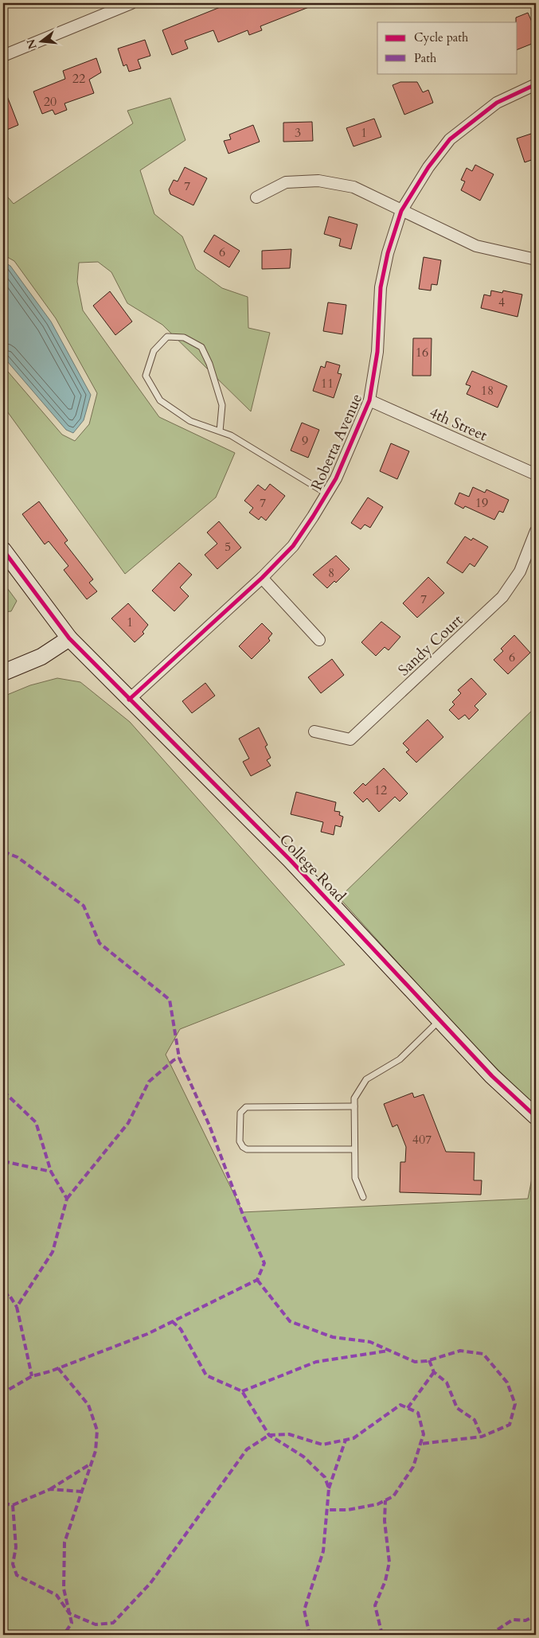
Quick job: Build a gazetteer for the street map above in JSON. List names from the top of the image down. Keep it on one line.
{"streets":{"street":["4th Street","Roberta Avenue","Sandy Court","College Road"]},"crossings":[["4th Street","Roberta Avenue"],["Roberta Avenue","College Road"]],"house_numbers":["22","20","3","1","7","6","4","16","11","18","9","7","19","5","8","7","1","6","12","407"],"legend":["Cycle path","Path"],"north":"left"}
